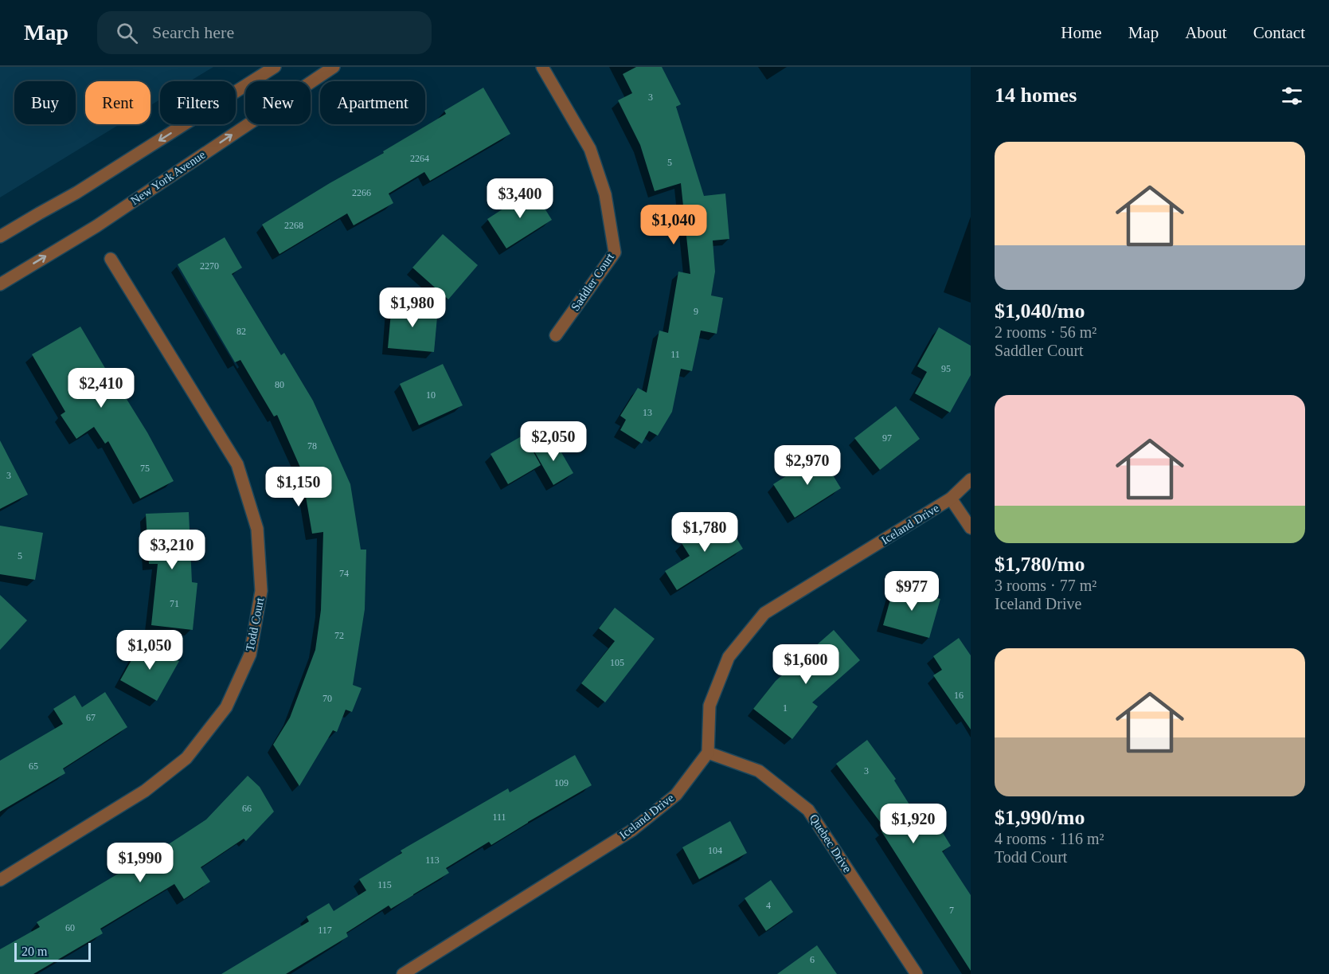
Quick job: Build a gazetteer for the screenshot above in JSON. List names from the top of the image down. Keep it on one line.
{"streets":{"street":["New York Avenue","Saddler Court","Iceland Drive","Todd Court","Quebec Drive"]},"crossings":[["Iceland Drive","Quebec Drive"]],"house_numbers":["3","2264","5","2266","2268","2270","9","82","11","95","80","10","13","97","78","75","3","5","74","71","72","105","16","70","1","67","65","3","109","66","111","104","113","115","4","7","60","117","6"],"scale_bar":"20 m","page":{"header":"Map","search":"Search here","nav":["Home","Map","About","Contact"],"heading":"14 homes","chip":["Buy","Rent","Filters","New","Apartment"],"list":[{"name":"$1,040/mo","note":"2 rooms · 56 m² · Saddler Court"},{"name":"$1,780/mo","note":"3 rooms · 77 m² · Iceland Drive"},{"name":"$1,990/mo","note":"4 rooms · 116 m² · Todd Court"}],"price":["$3,400","$1,040","$1,980","$2,410","$2,050","$2,970","$1,150","$1,780","$3,210","$977","$1,050","$1,600","$1,920","$1,990"],"scale":"20 m"}}
